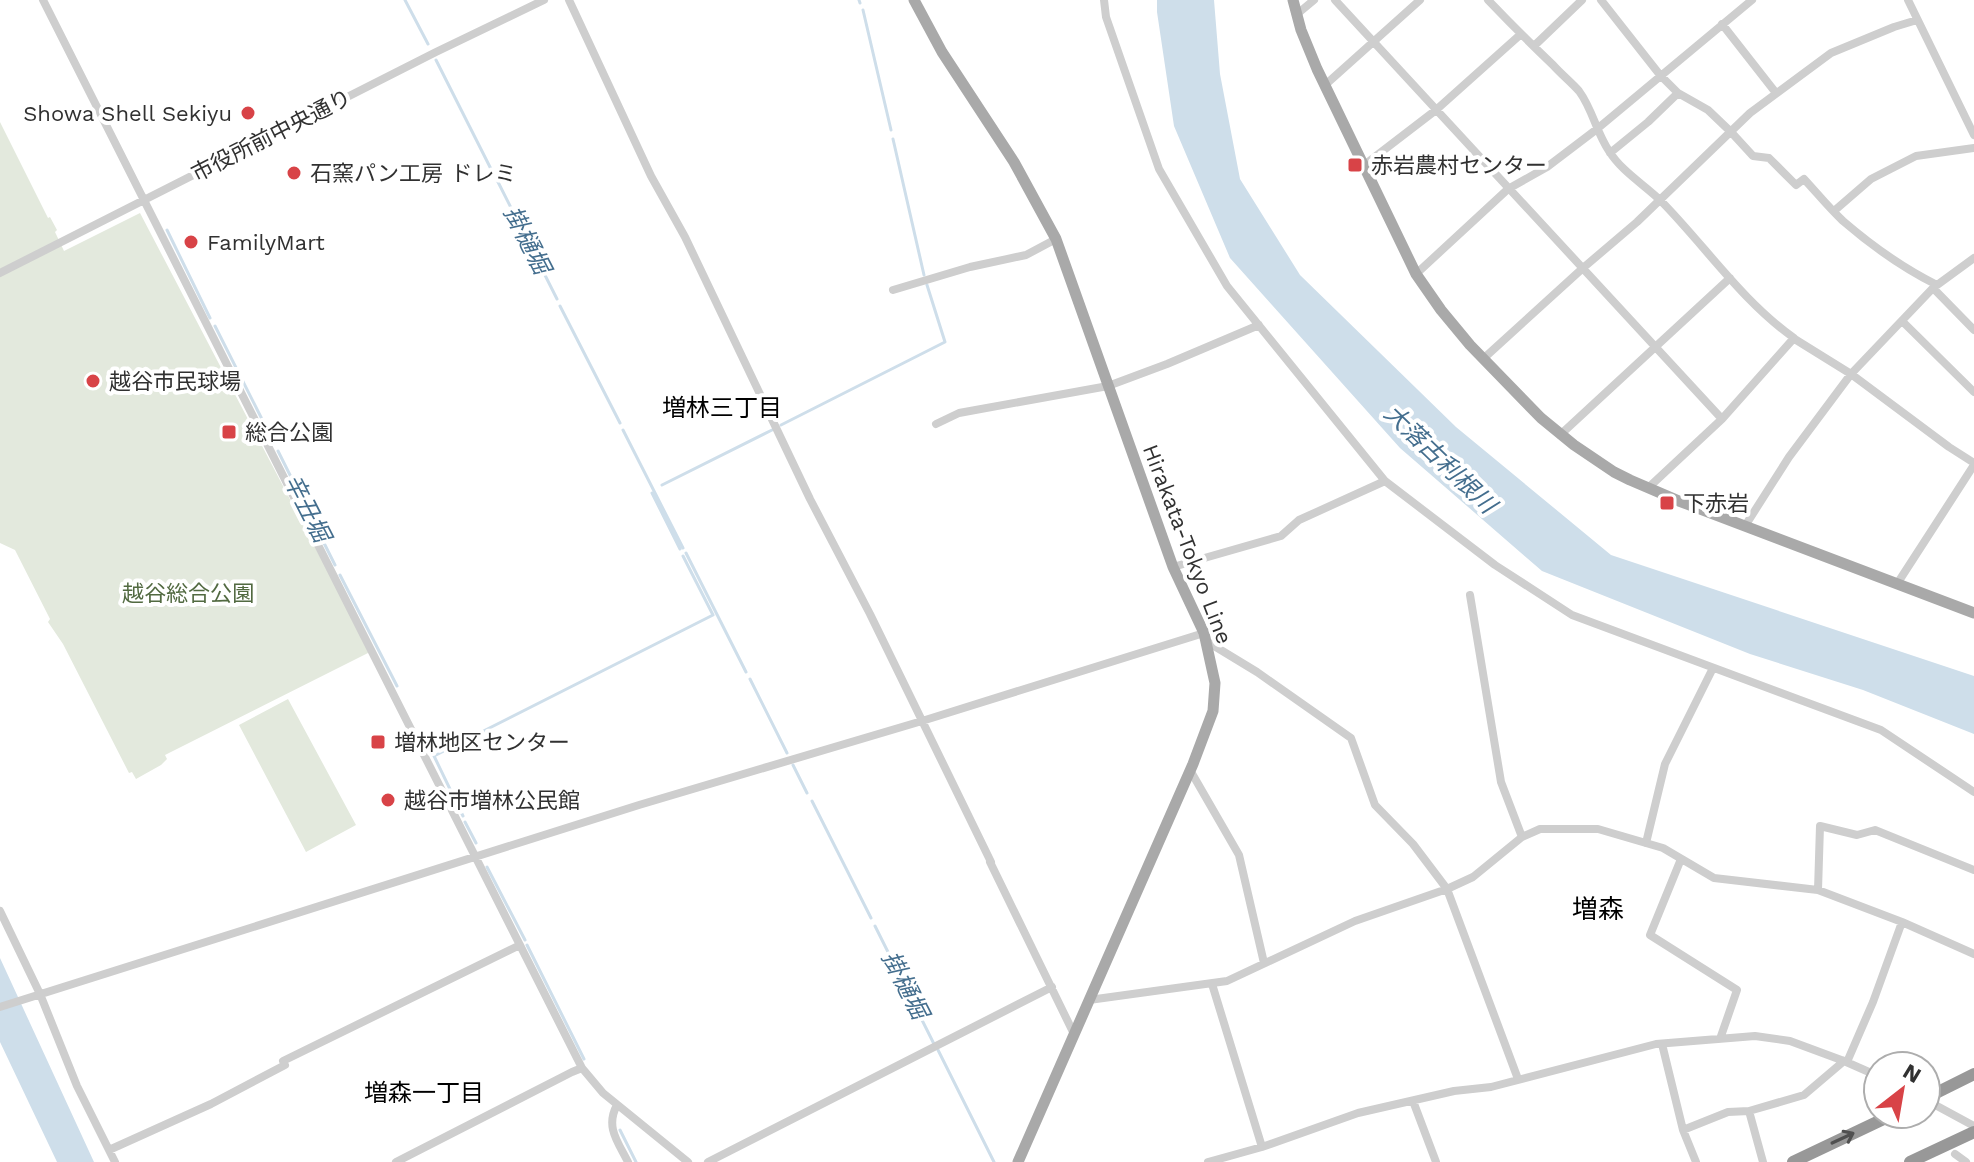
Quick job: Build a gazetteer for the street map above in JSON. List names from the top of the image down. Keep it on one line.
{"streets":{"main road":["Hirakata-Tokyo Line"],"street":["市役所前中央通り"]},"districts":["増林三丁目","増森","増森一丁目"],"water":["掛樋堀","大落古利根川","辛丑堀"],"parks":["越谷総合公園"],"places":{"other":["Showa Shell Sekiyu","石窯パン工房 ドレミ","FamilyMart","越谷市民球場","越谷市増林公民館"],"transit":["赤岩農村センター","総合公園","下赤岩","増林地区センター"]},"north":"top right"}
